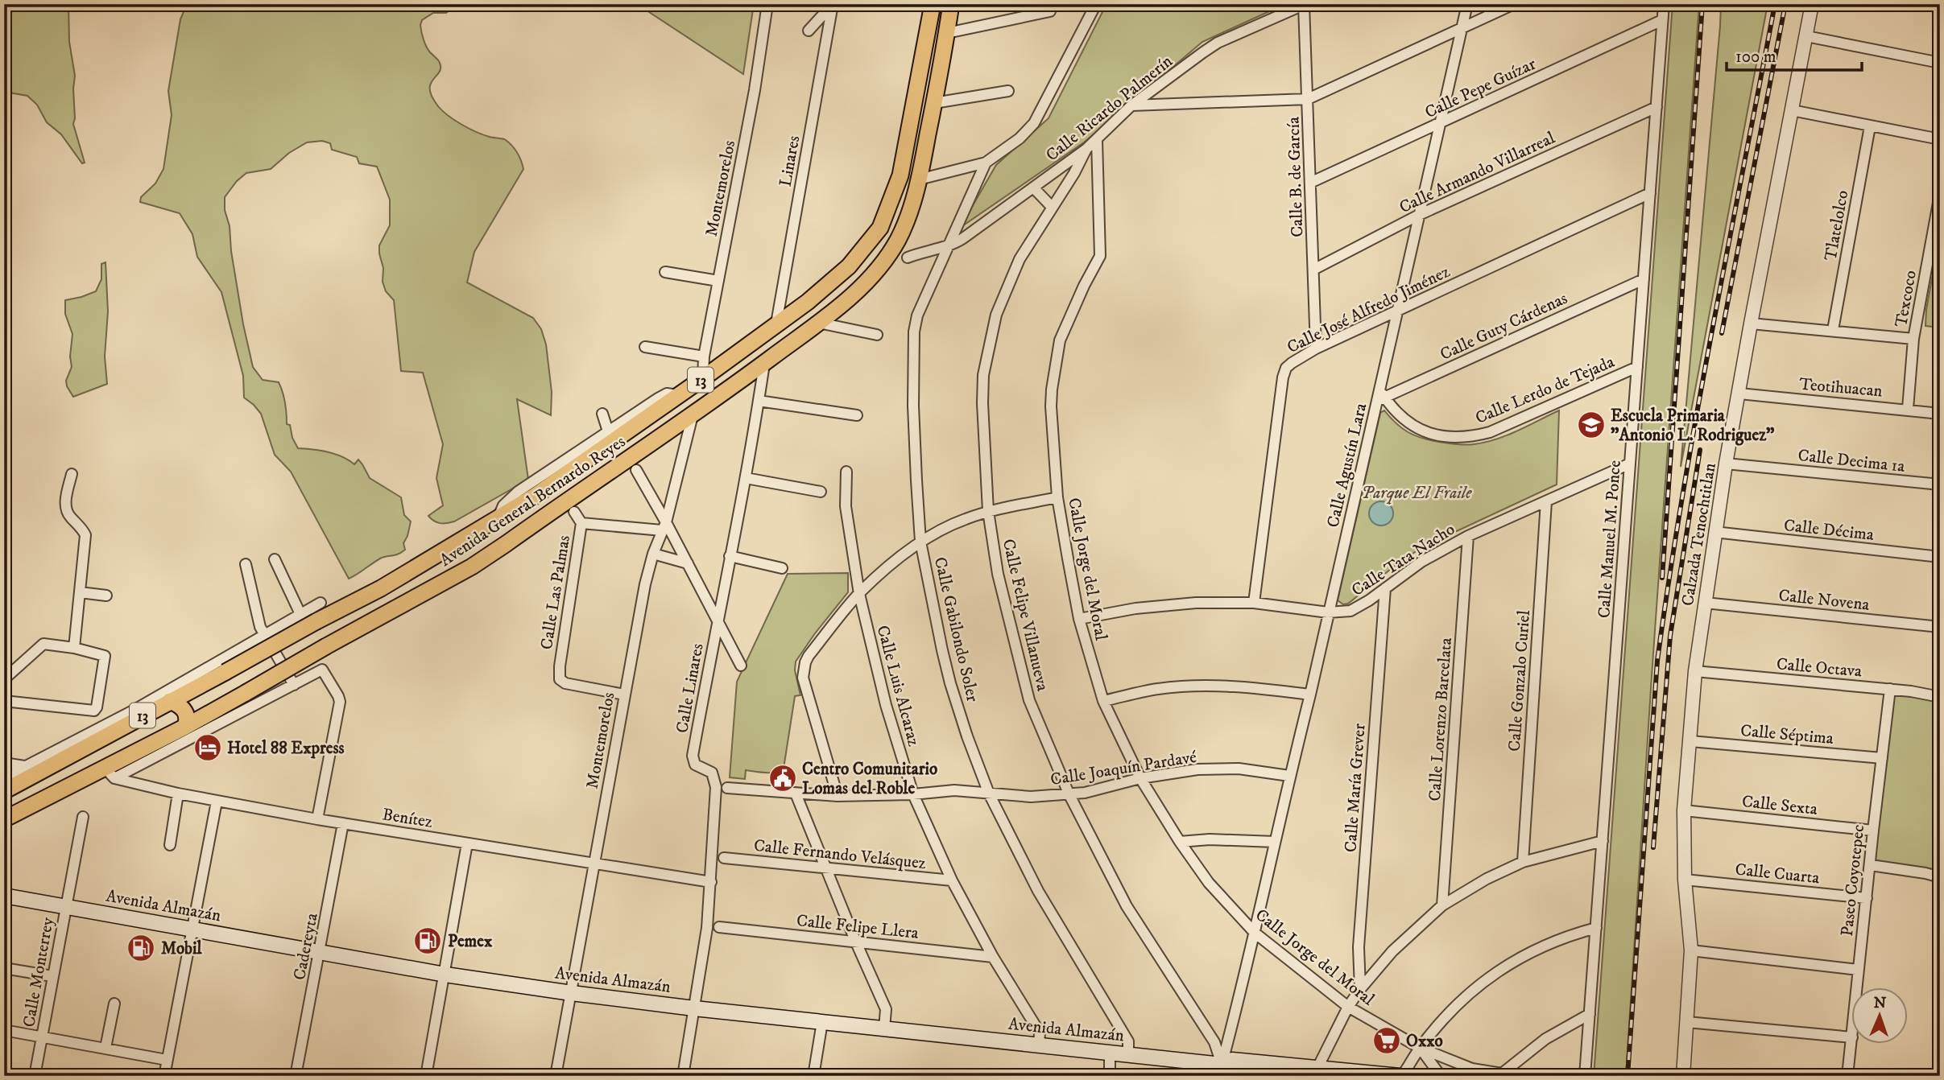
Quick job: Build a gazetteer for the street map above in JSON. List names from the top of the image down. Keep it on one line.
{"streets":{"main road":["13","Avenida General Bernardo Reyes","Avenida Almazán"],"street":["Calle Pepe Guízar","Calle Ricardo Palmerín","Linares","Calle Armando Villarreal","Calle B. de García","Montemorelos","Tlatelolco","Texcoco","Calle José Alfredo Jiménez","Calle Guty Cárdenas","Teotihuacan","Calle Lerdo de Tejada","Calle Decima 1a","Calle Agustín Lara","Calle Décima","Calzada Tenochtitlan","Calle Manuel M. Ponce","Calle Tata Nacho","Calle Jorge del Moral","Calle Las Palmas","Calle Novena","Calle Felipe Villanueva","Calle Gabilondo Soler","Calle Octava","Calle Gonzalo Curiel","Calle Luis Alcaraz","Calle Linares","Calle Lorenzo Barcelata","Calle Séptima","Calle Joaquín Pardavé","Calle María Grever","Calle Sexta","Benítez","Calle Fernando Velásquez","Calle Cuarta","Paseo Coyotepec","Calle Felipe Llera","Cadereyta","Calle Monterrey"]},"crossings":[["Calle Pepe Guízar","Calle B. de García"],["Calle Pepe Guízar","Calle Agustín Lara"],["Calle Pepe Guízar","Calle Manuel M. Ponce"],["Calle Ricardo Palmerín","Calle B. de García"],["Calle Ricardo Palmerín","Calle Jorge del Moral"],["Calle Ricardo Palmerín","Calle Felipe Villanueva"],["Calle Ricardo Palmerín","Calle Gabilondo Soler"],["Linares","Avenida General Bernardo Reyes"],["Calle Armando Villarreal","Calle B. de García"],["Calle Armando Villarreal","Calle Agustín Lara"],["Calle Armando Villarreal","Calle Manuel M. Ponce"],["Calle B. de García","Calle José Alfredo Jiménez"],["Montemorelos","Avenida General Bernardo Reyes"],["Montemorelos","Calle Las Palmas"],["Montemorelos","Benítez"],["Montemorelos","Avenida Almazán"],["Texcoco","Teotihuacan"],["Calle José Alfredo Jiménez","Calle Agustín Lara"],["Calle José Alfredo Jiménez","Calle Manuel M. Ponce"],["Calle José Alfredo Jiménez","Calle Tata Nacho"],["Calle Guty Cárdenas","Calle Lerdo de Tejada"],["Calle Guty Cárdenas","Calle Agustín Lara"],["Calle Guty Cárdenas","Calle Manuel M. Ponce"],["13","Avenida General Bernardo Reyes"],["Teotihuacan","Calzada Tenochtitlan"],["Calle Lerdo de Tejada","Calle Agustín Lara"],["Calle Lerdo de Tejada","Calle Manuel M. Ponce"],["Calle Decima 1a","Calzada Tenochtitlan"],["Calle Agustín Lara","Calle Tata Nacho"],["Calle Agustín Lara","Calle Jorge del Moral"],["Calle Agustín Lara","Calle Felipe Villanueva"],["Calle Agustín Lara","Calle Joaquín Pardavé"],["Calle Agustín Lara","Avenida Almazán"],["Avenida General Bernardo Reyes","Calle Linares"],["Avenida General Bernardo Reyes","Benítez"],["Calle Décima","Calzada Tenochtitlan"],["Calzada Tenochtitlan","Calle Novena"],["Calzada Tenochtitlan","Calle Octava"],["Calzada Tenochtitlan","Calle Séptima"],["Calzada Tenochtitlan","Calle Sexta"],["Calzada Tenochtitlan","Calle Cuarta"],["Calle Manuel M. Ponce","Calle Tata Nacho"],["Calle Manuel M. Ponce","Calle Jorge del Moral"],["Calle Tata Nacho","Calle Jorge del Moral"],["Calle Tata Nacho","Calle Gonzalo Curiel"],["Calle Tata Nacho","Calle Lorenzo Barcelata"],["Calle Tata Nacho","Calle María Grever"],["Calle Jorge del Moral","Calle Joaquín Pardavé"],["Calle Felipe Villanueva","Calle Joaquín Pardavé"],["Calle Felipe Villanueva","Avenida Almazán"],["Calle Gabilondo Soler","Calle Joaquín Pardavé"],["Calle Gabilondo Soler","Avenida Almazán"],["Calle Octava","Paseo Coyotepec"],["Calle Luis Alcaraz","Calle Joaquín Pardavé"],["Calle Luis Alcaraz","Calle Fernando Velásquez"],["Calle Luis Alcaraz","Avenida Almazán"],["Calle Luis Alcaraz","Calle Felipe Llera"],["Calle Linares","Benítez"],["Calle Linares","Avenida Almazán"],["Calle Séptima","Paseo Coyotepec"],["Calle Sexta","Paseo Coyotepec"],["Benítez","Cadereyta"],["Calle Cuarta","Paseo Coyotepec"],["Avenida Almazán","Cadereyta"],["Avenida Almazán","Calle Monterrey"]],"parks":["Parque El Fraile"],"places":{"school or university":["Escuela Primaria \"Antonio L. Rodriguez\""],"hotel":["Hotel 88 Express"],"public building":["Centro Comunitario Lomas del Roble"],"fuel station":["Pemex","Mobil"],"supermarket":["Oxxo"]},"scale_bar":"100 m","north":"top"}
